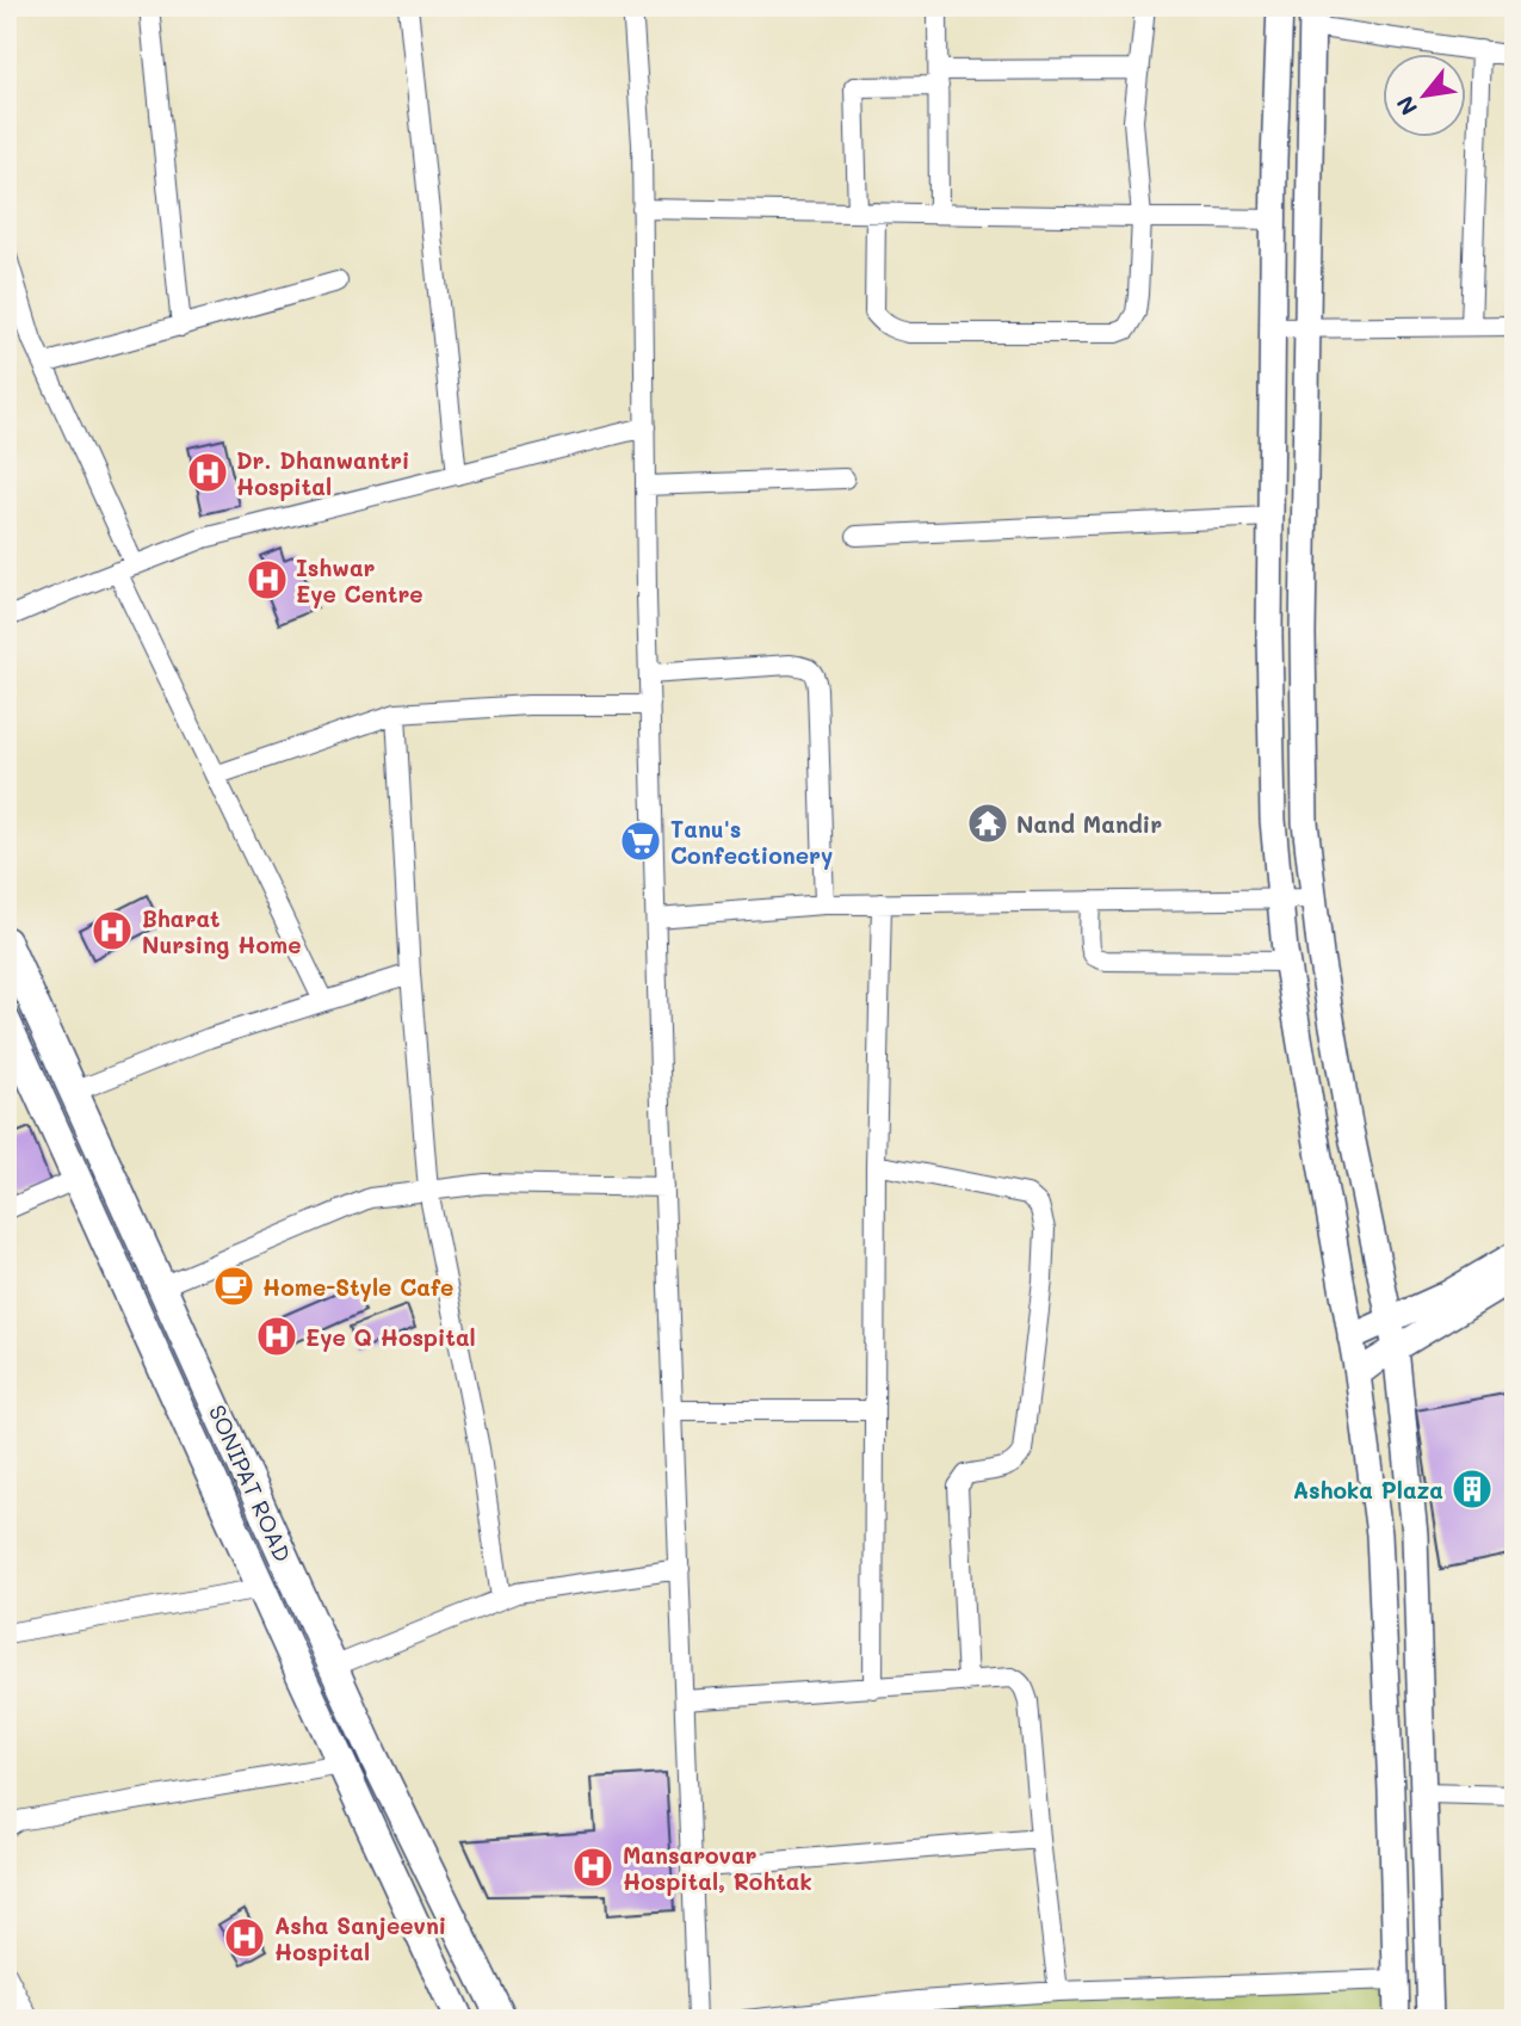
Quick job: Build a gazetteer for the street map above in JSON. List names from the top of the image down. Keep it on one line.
{"streets":{"main road":["SONIPAT ROAD"]},"places":{"hospital":["Dr. Dhanwantri Hospital","Ishwar Eye Centre","Bharat Nursing Home","Eye Q Hospital","Mansarovar Hospital, Rohtak","Asha Sanjeevni Hospital"],"temple":["Nand Mandir"],"supermarket":["Tanu's Confectionery"],"cafe":["Home-Style Cafe"],"building":["Ashoka Plaza"]},"north":"bottom left"}
